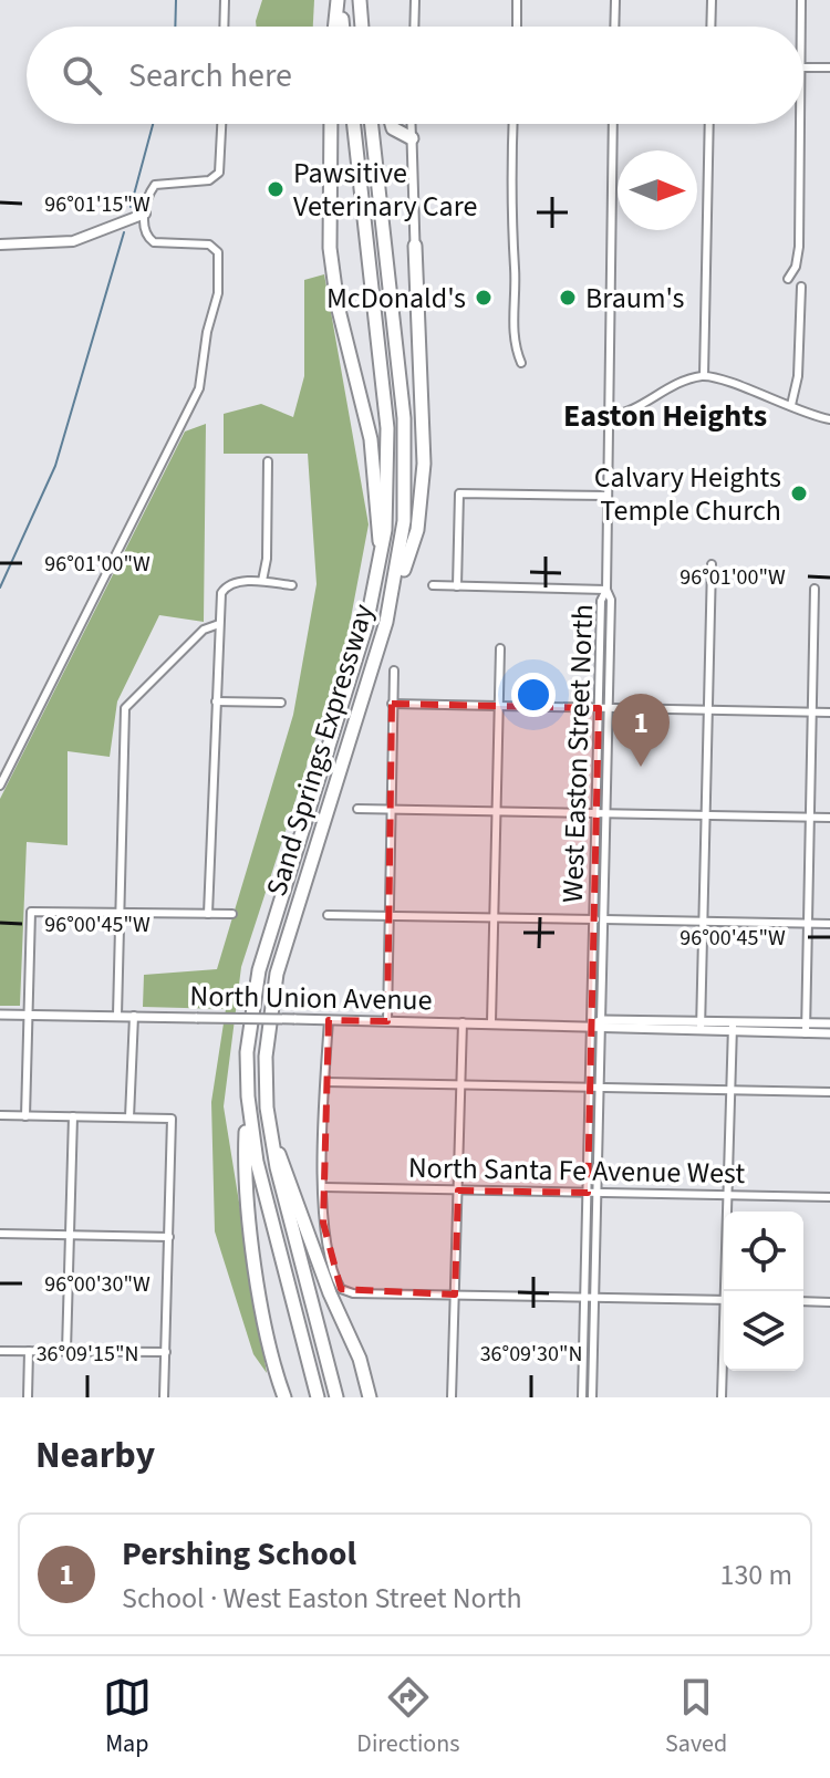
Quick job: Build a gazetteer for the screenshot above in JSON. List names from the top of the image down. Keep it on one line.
{"streets":{"highway":["Sand Springs Expressway"],"street":["West Easton Street North","North Union Avenue","North Santa Fe Avenue West"]},"crossings":[["West Easton Street North","North Union Avenue"],["West Easton Street North","North Santa Fe Avenue West"]],"districts":["Easton Heights"],"places":["Pawsitive Veterinary Care","McDonald's","Braum's","Calvary Heights Temple Church"],"north":"right","page":{"search":"Search here","pins":"1","heading":"Nearby","list":[{"mark":"1","name":"Pershing School","note":"School · West Easton Street North","value":"130 m"}],"nav":["Map","Directions","Saved"]},"coordinates":["96°01'15\"W","96°01'00\"W","96°00'45\"W","96°00'30\"W","36°09'15\"N","36°09'30\"N"]}
